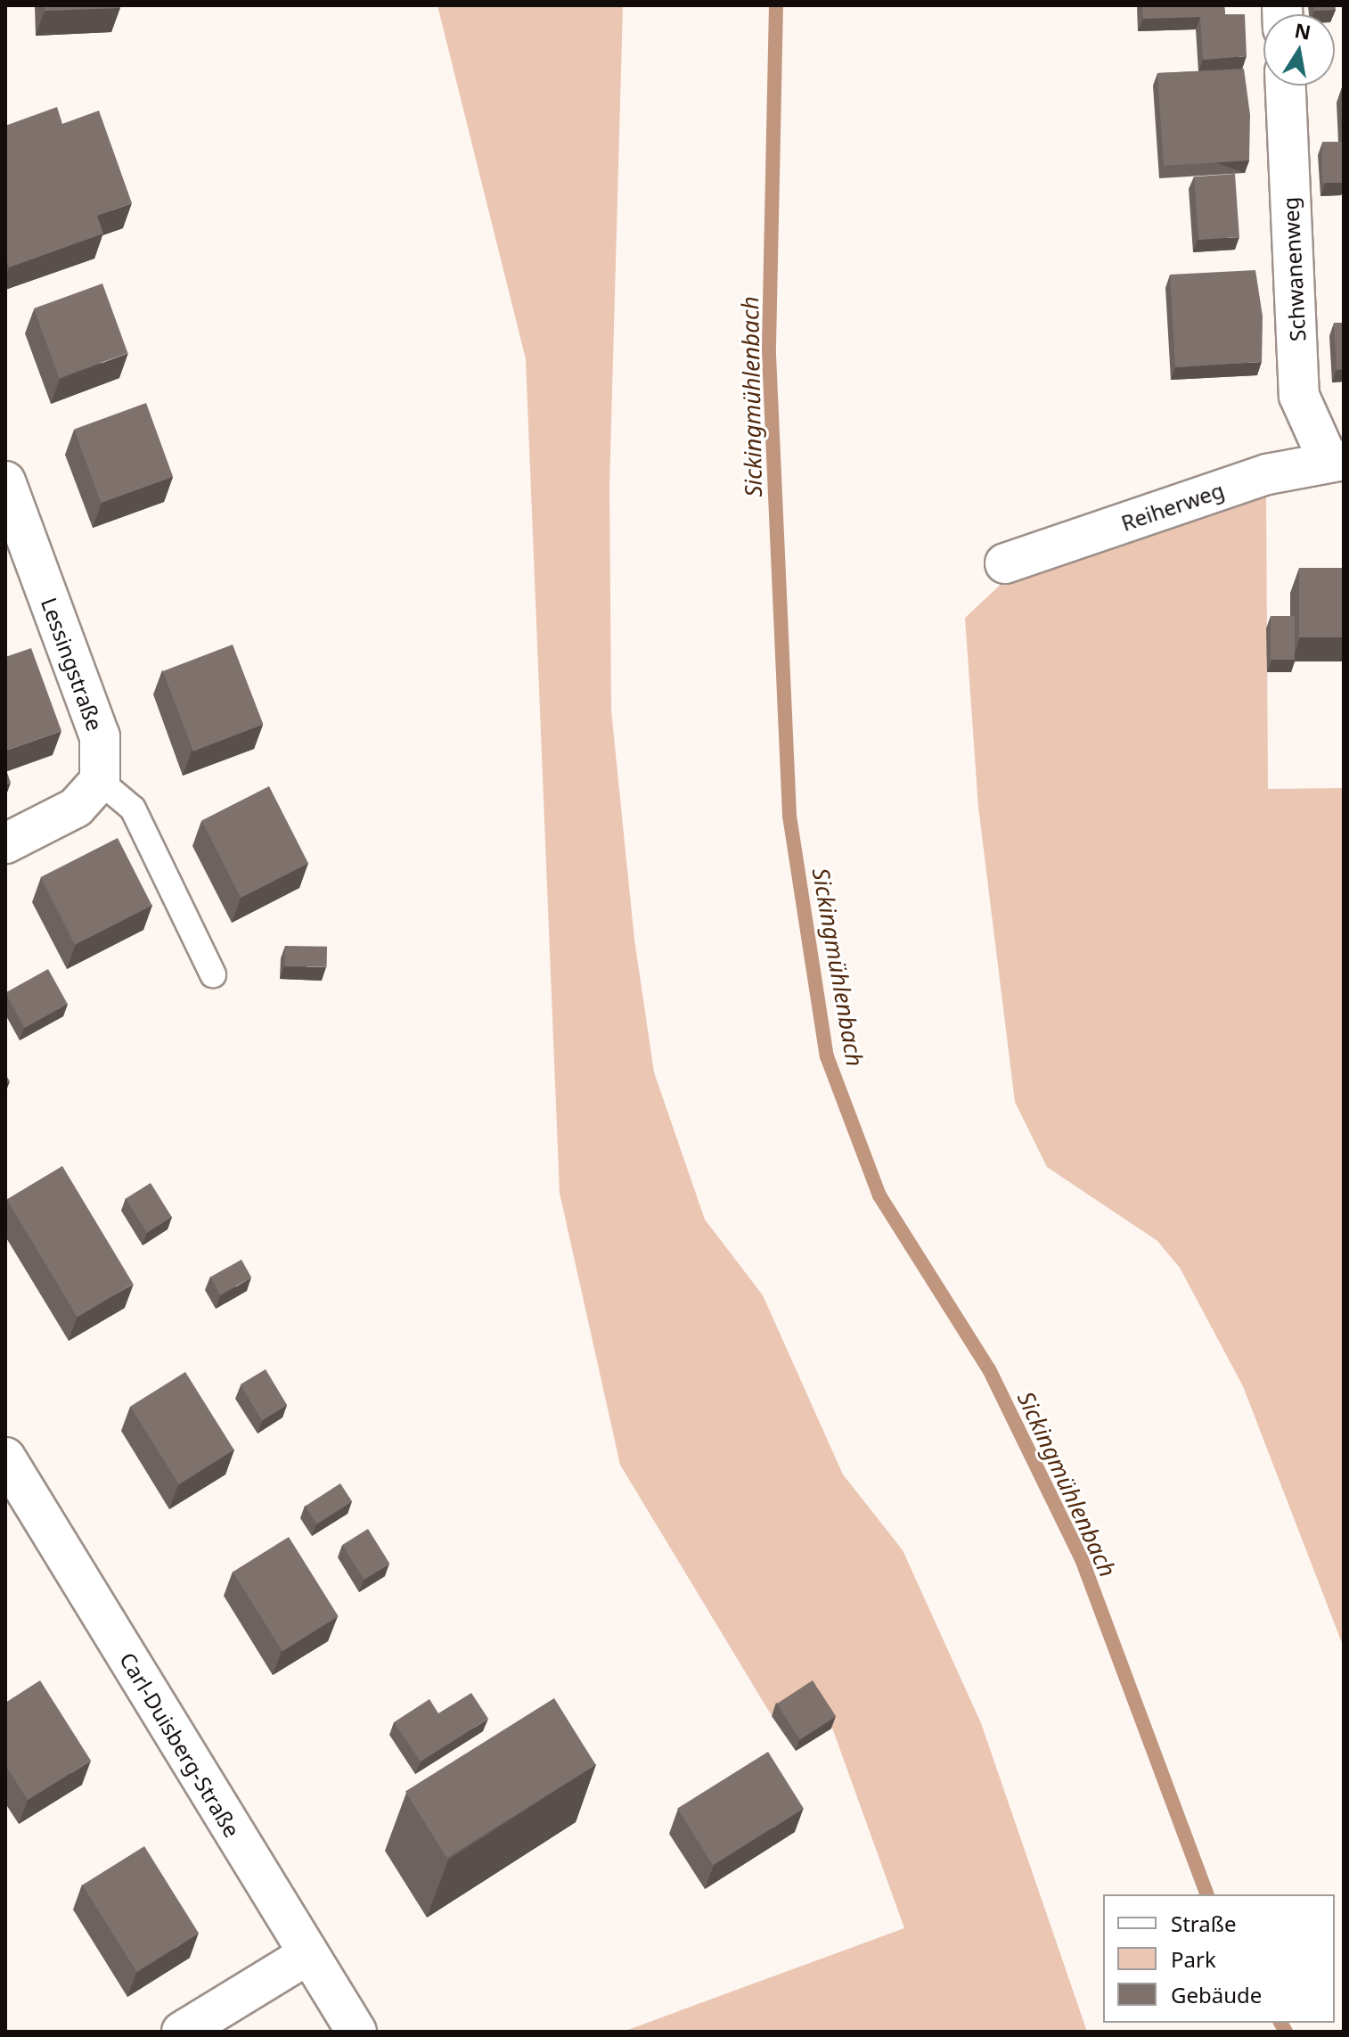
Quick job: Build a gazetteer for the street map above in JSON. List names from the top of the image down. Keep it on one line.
{"streets":{"street":["Schwanenweg","Reiherweg","Lessingstraße","Carl-Duisberg-Straße"]},"crossings":[["Schwanenweg","Reiherweg"]],"water":["Sickingmühlenbach"],"legend":["Straße","Park","Gebäude"],"north":"top"}
